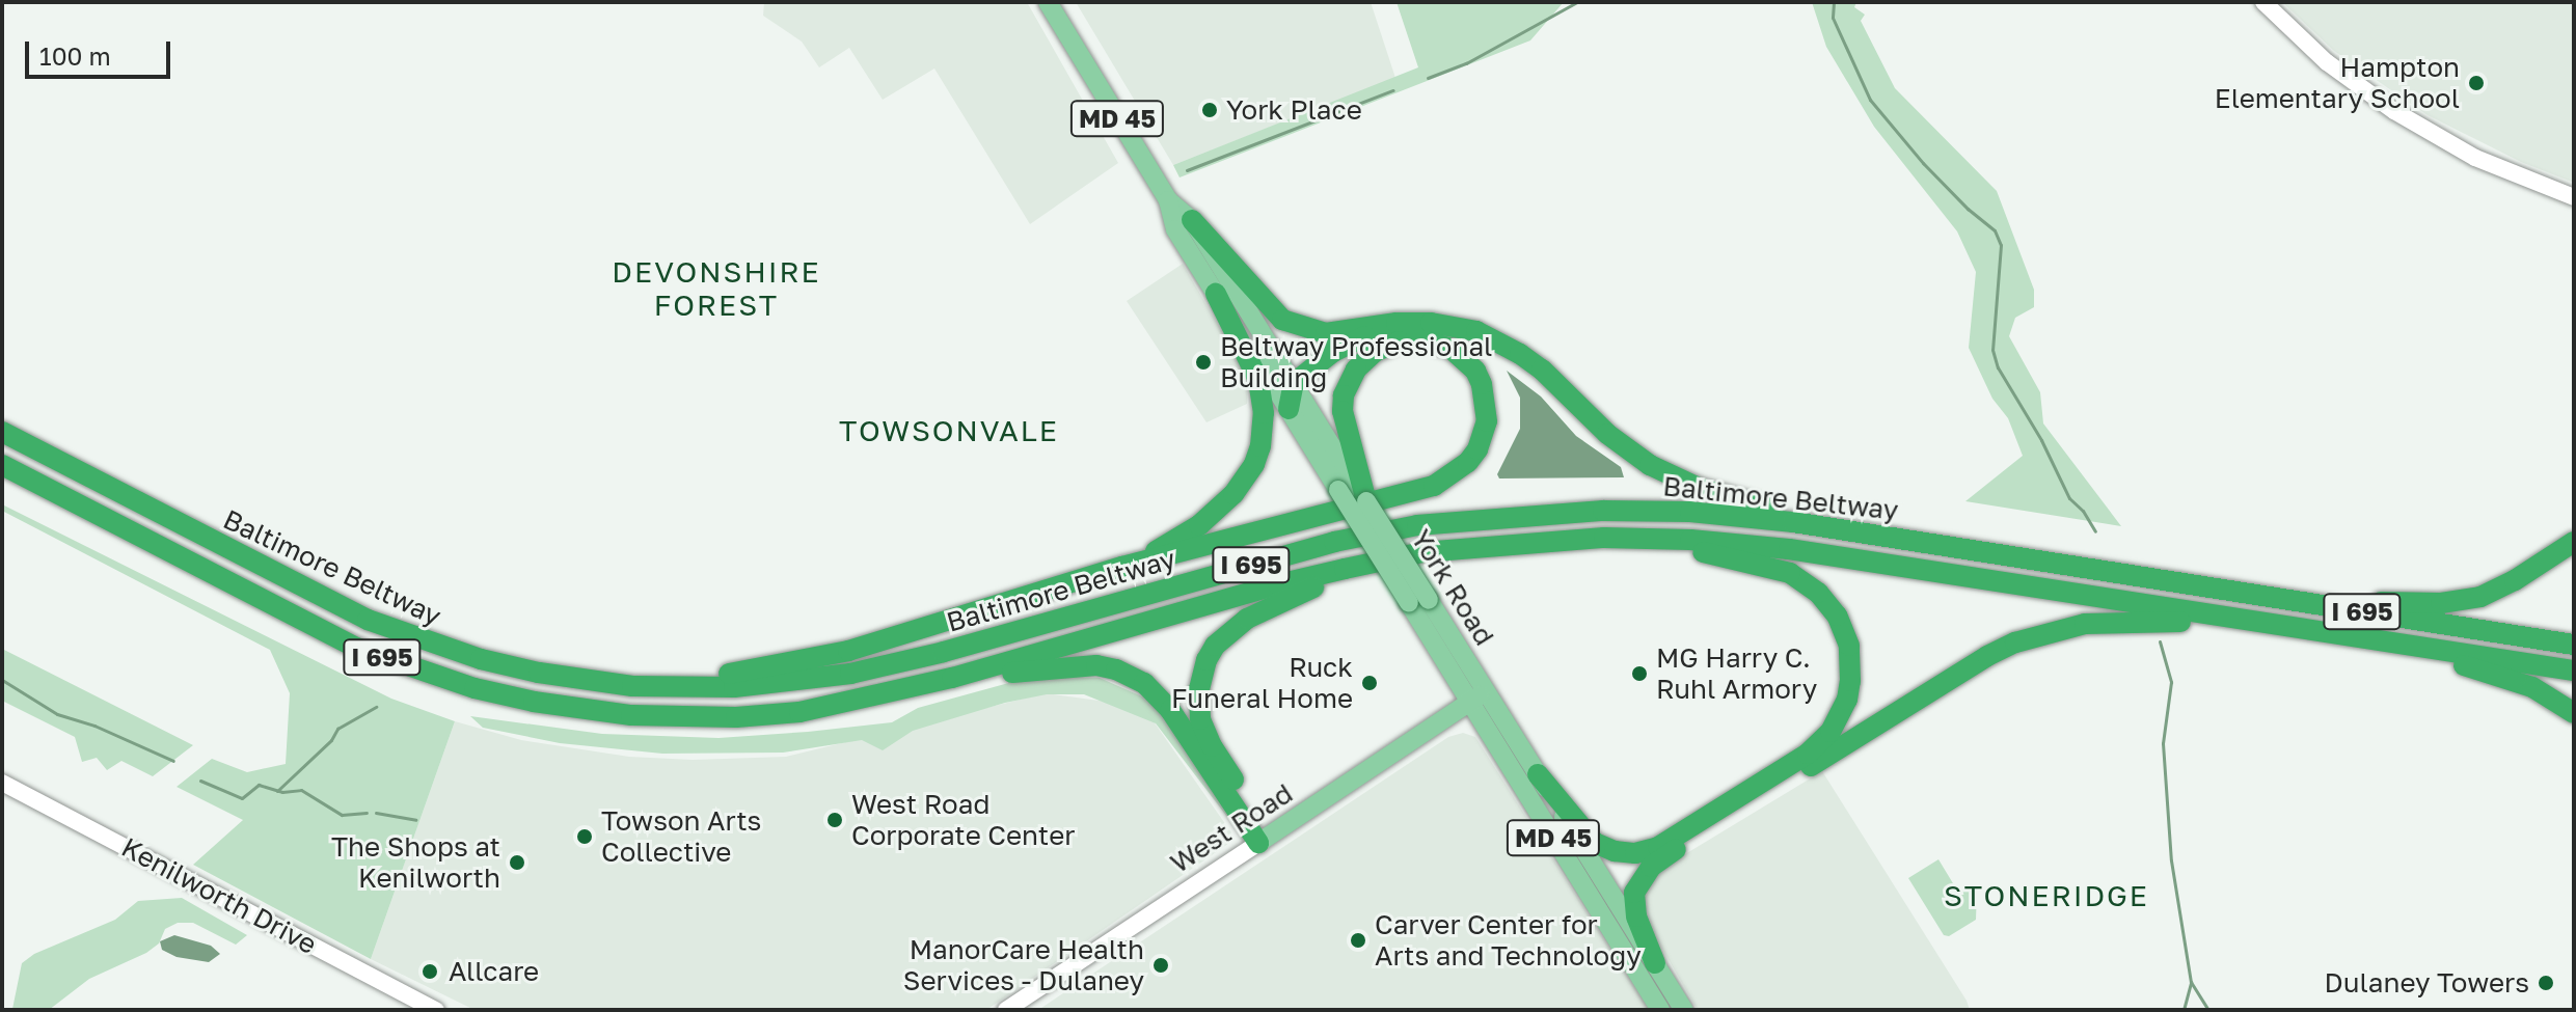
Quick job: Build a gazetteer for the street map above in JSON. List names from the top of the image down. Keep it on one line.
{"streets":{"highway":["Baltimore Beltway","I 695"],"main road":["MD 45","York Road","West Road"],"street":["Kenilworth Drive"]},"crossings":[["York Road","West Road"]],"districts":["DEVONSHIRE FOREST","TOWSONVALE","STONERIDGE"],"places":["Hampton Elementary School","York Place","Beltway Professional Building","MG Harry C. Ruhl Armory","Ruck Funeral Home","West Road Corporate Center","Towson Arts Collective","The Shops at Kenilworth","Carver Center for Arts and Technology","ManorCare Health Services - Dulaney","Allcare","Dulaney Towers"],"scale_bar":"100 m"}
